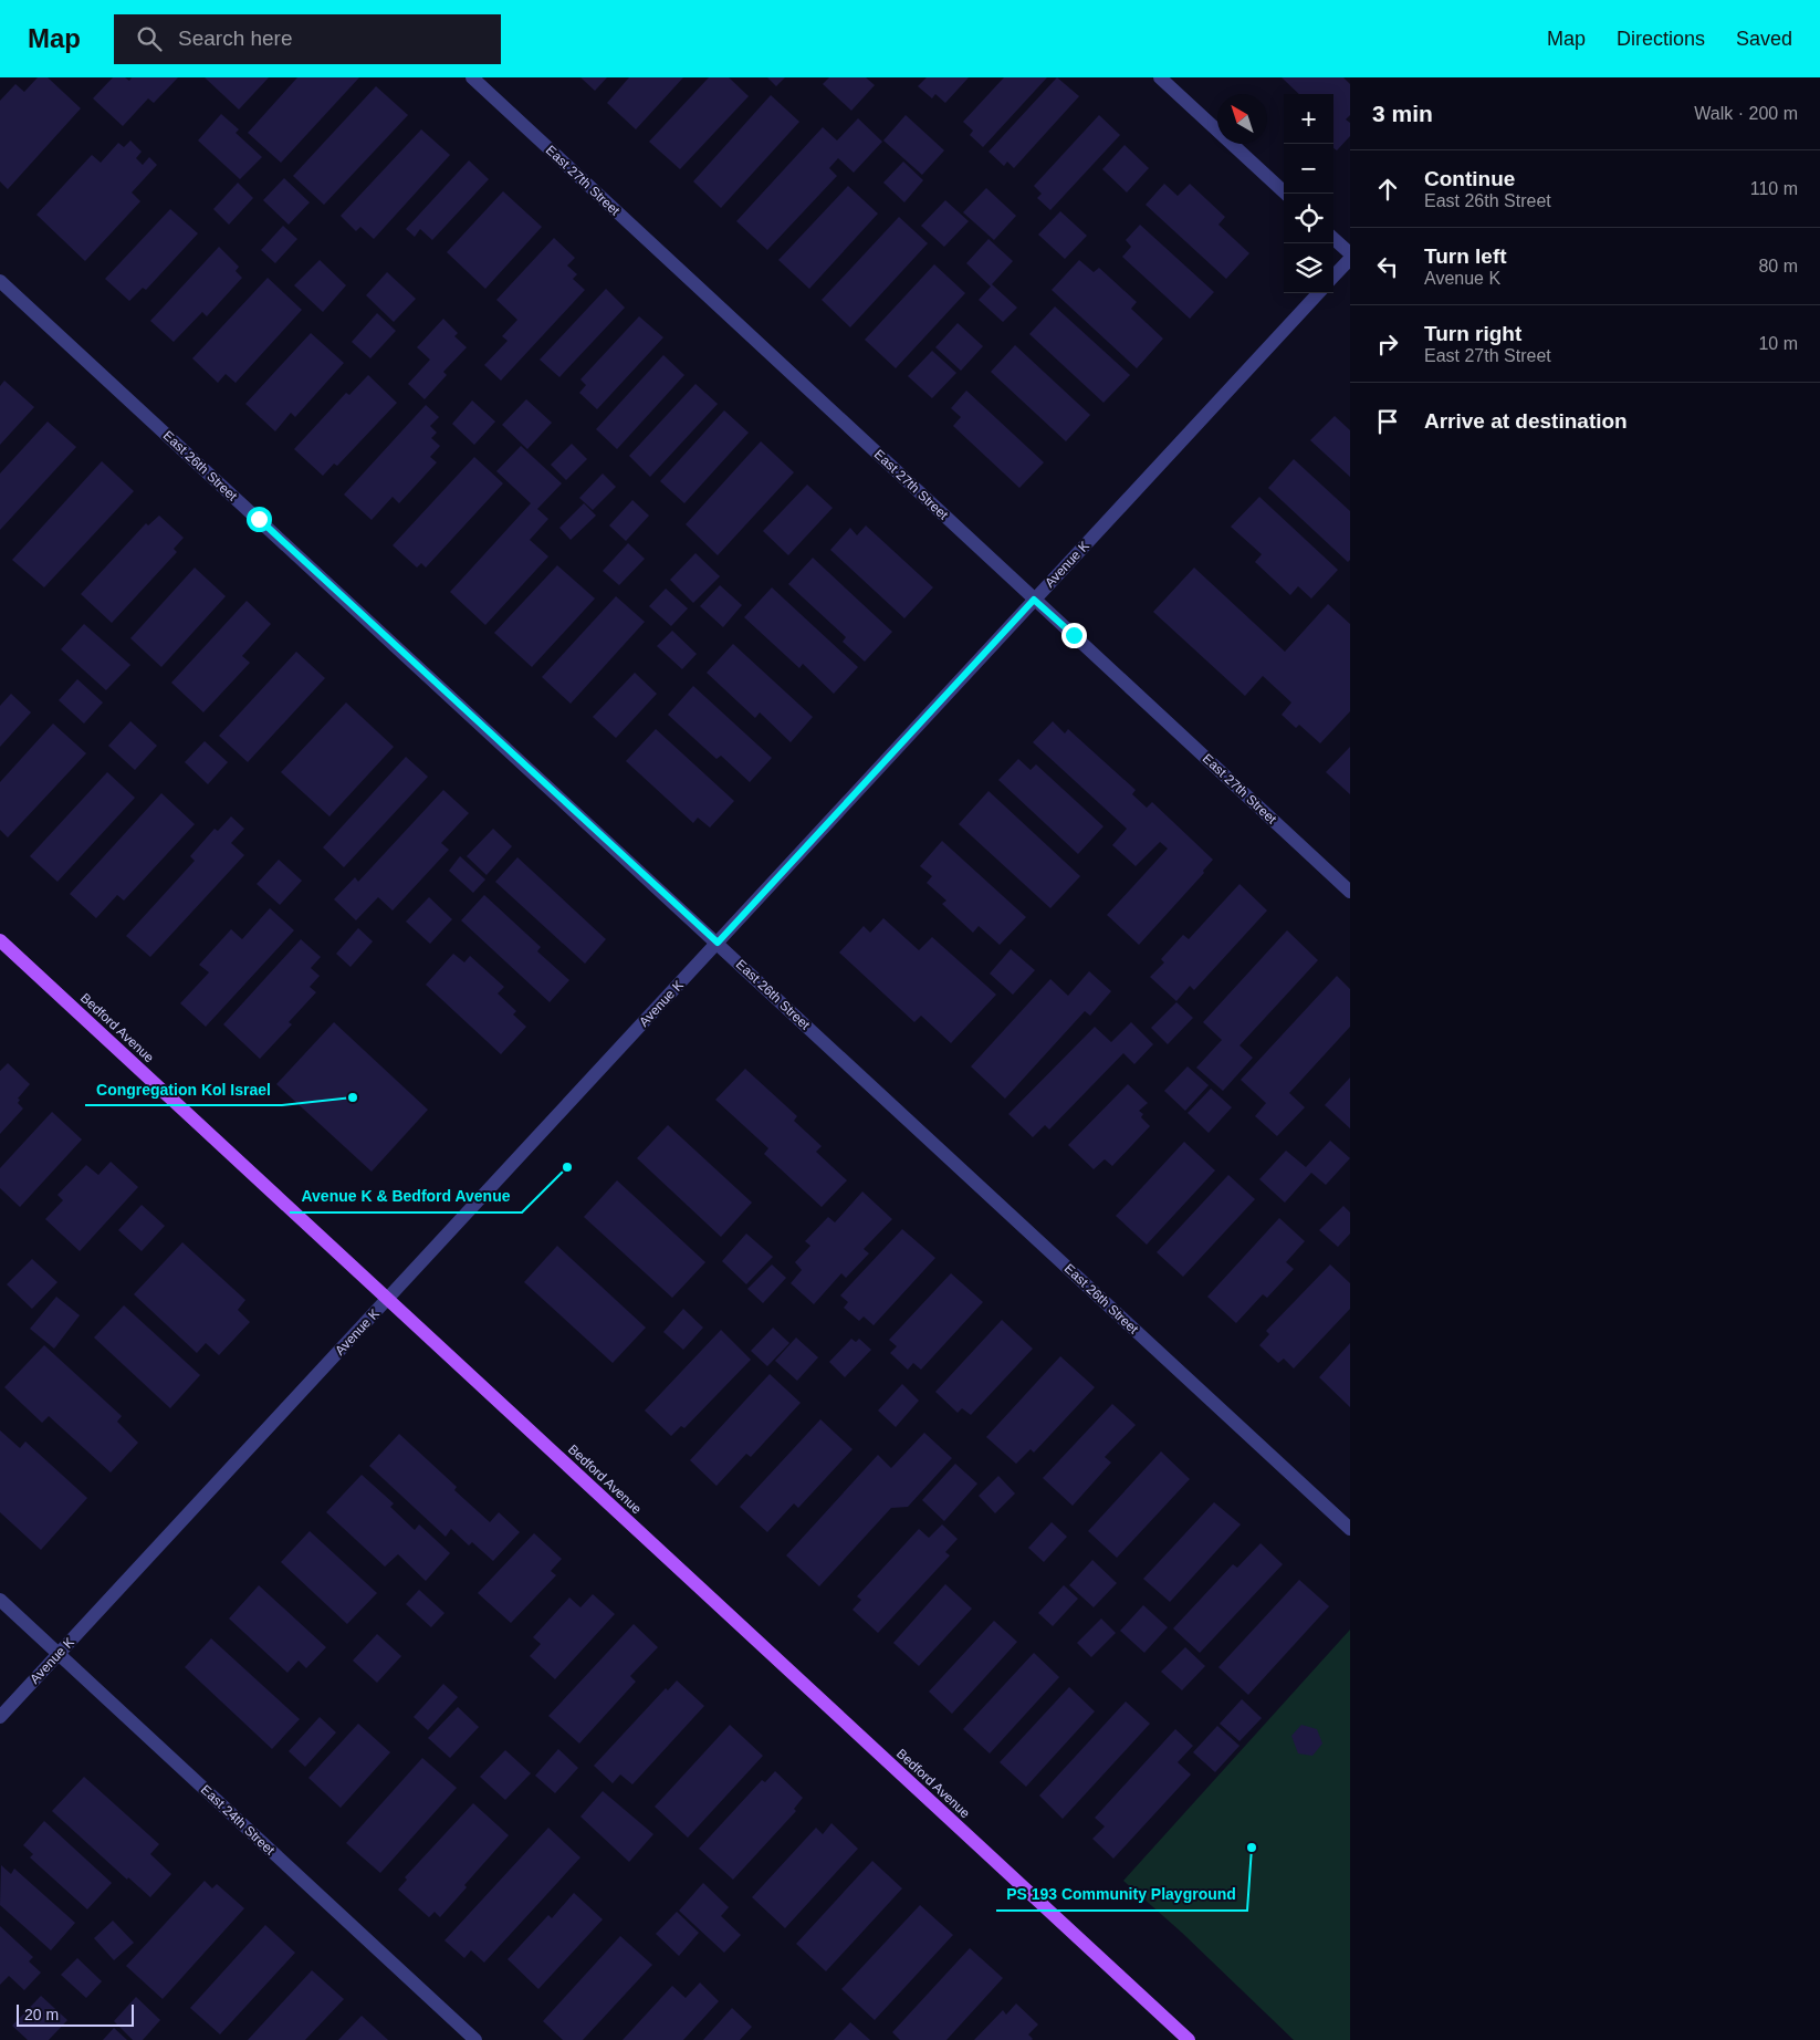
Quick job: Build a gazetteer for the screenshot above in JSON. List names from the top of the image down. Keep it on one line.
{"streets":{"main road":["Bedford Avenue"],"street":["East 27th Street","East 26th Street","Avenue K","East 24th Street"]},"crossings":[["East 27th Street","Avenue K"],["East 26th Street","Avenue K"],["Avenue K","Bedford Avenue"],["Avenue K","East 24th Street"]],"places":["Congregation Kol Israel","Avenue K & Bedford Avenue","PS 193 Community Playground"],"scale_bar":"20 m","north":"top left","page":{"header":"Map","search":"Search here","nav":["Map","Directions","Saved"],"heading":["3 min","Walk · 200 m"],"map_buttons":["+","−"],"list":[["Continue","East 26th Street","110 m"],["Turn left","Avenue K","80 m"],["Turn right","East 27th Street","10 m"],"Arrive at destination"],"scale":"20 m"}}
